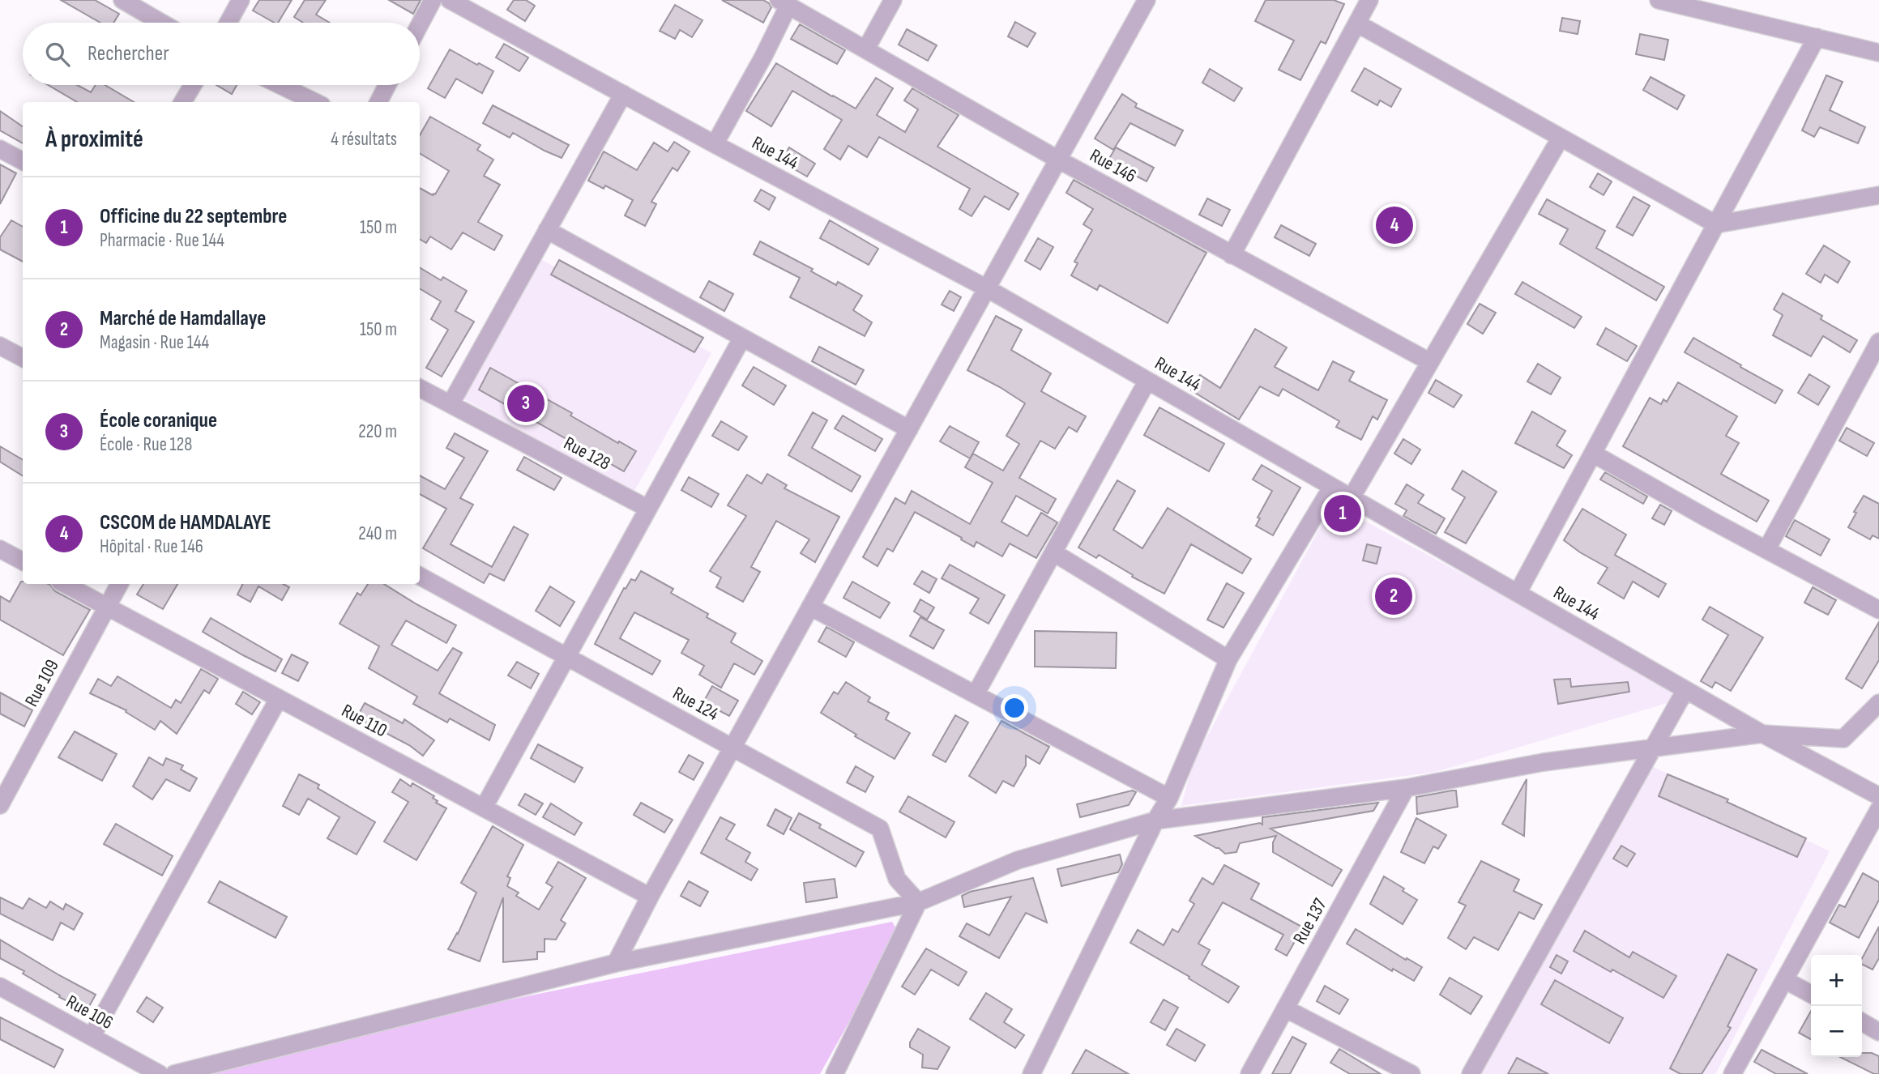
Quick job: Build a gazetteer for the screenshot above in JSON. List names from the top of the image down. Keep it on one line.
{"streets":{"street":["Rue 144","Rue 146","Rue 128","Rue 109","Rue 124","Rue 110","Rue 137","Rue 106"]},"crossings":[["Rue 109","Rue 110"]],"page":{"search":"Rechercher","heading":["À proximité","4 résultats"],"list":[{"mark":"1","name":"Officine du 22 septembre","note":"Pharmacie · Rue 144","value":"150 m"},{"mark":"2","name":"Marché de Hamdallaye","note":"Magasin · Rue 144","value":"150 m"},{"mark":"3","name":"École coranique","note":"École · Rue 128","value":"220 m"},{"mark":"4","name":"CSCOM de HAMDALAYE","note":"Hôpital · Rue 146","value":"240 m"}],"pins":["4","3","1","2"],"map_buttons":["+","−"]}}
